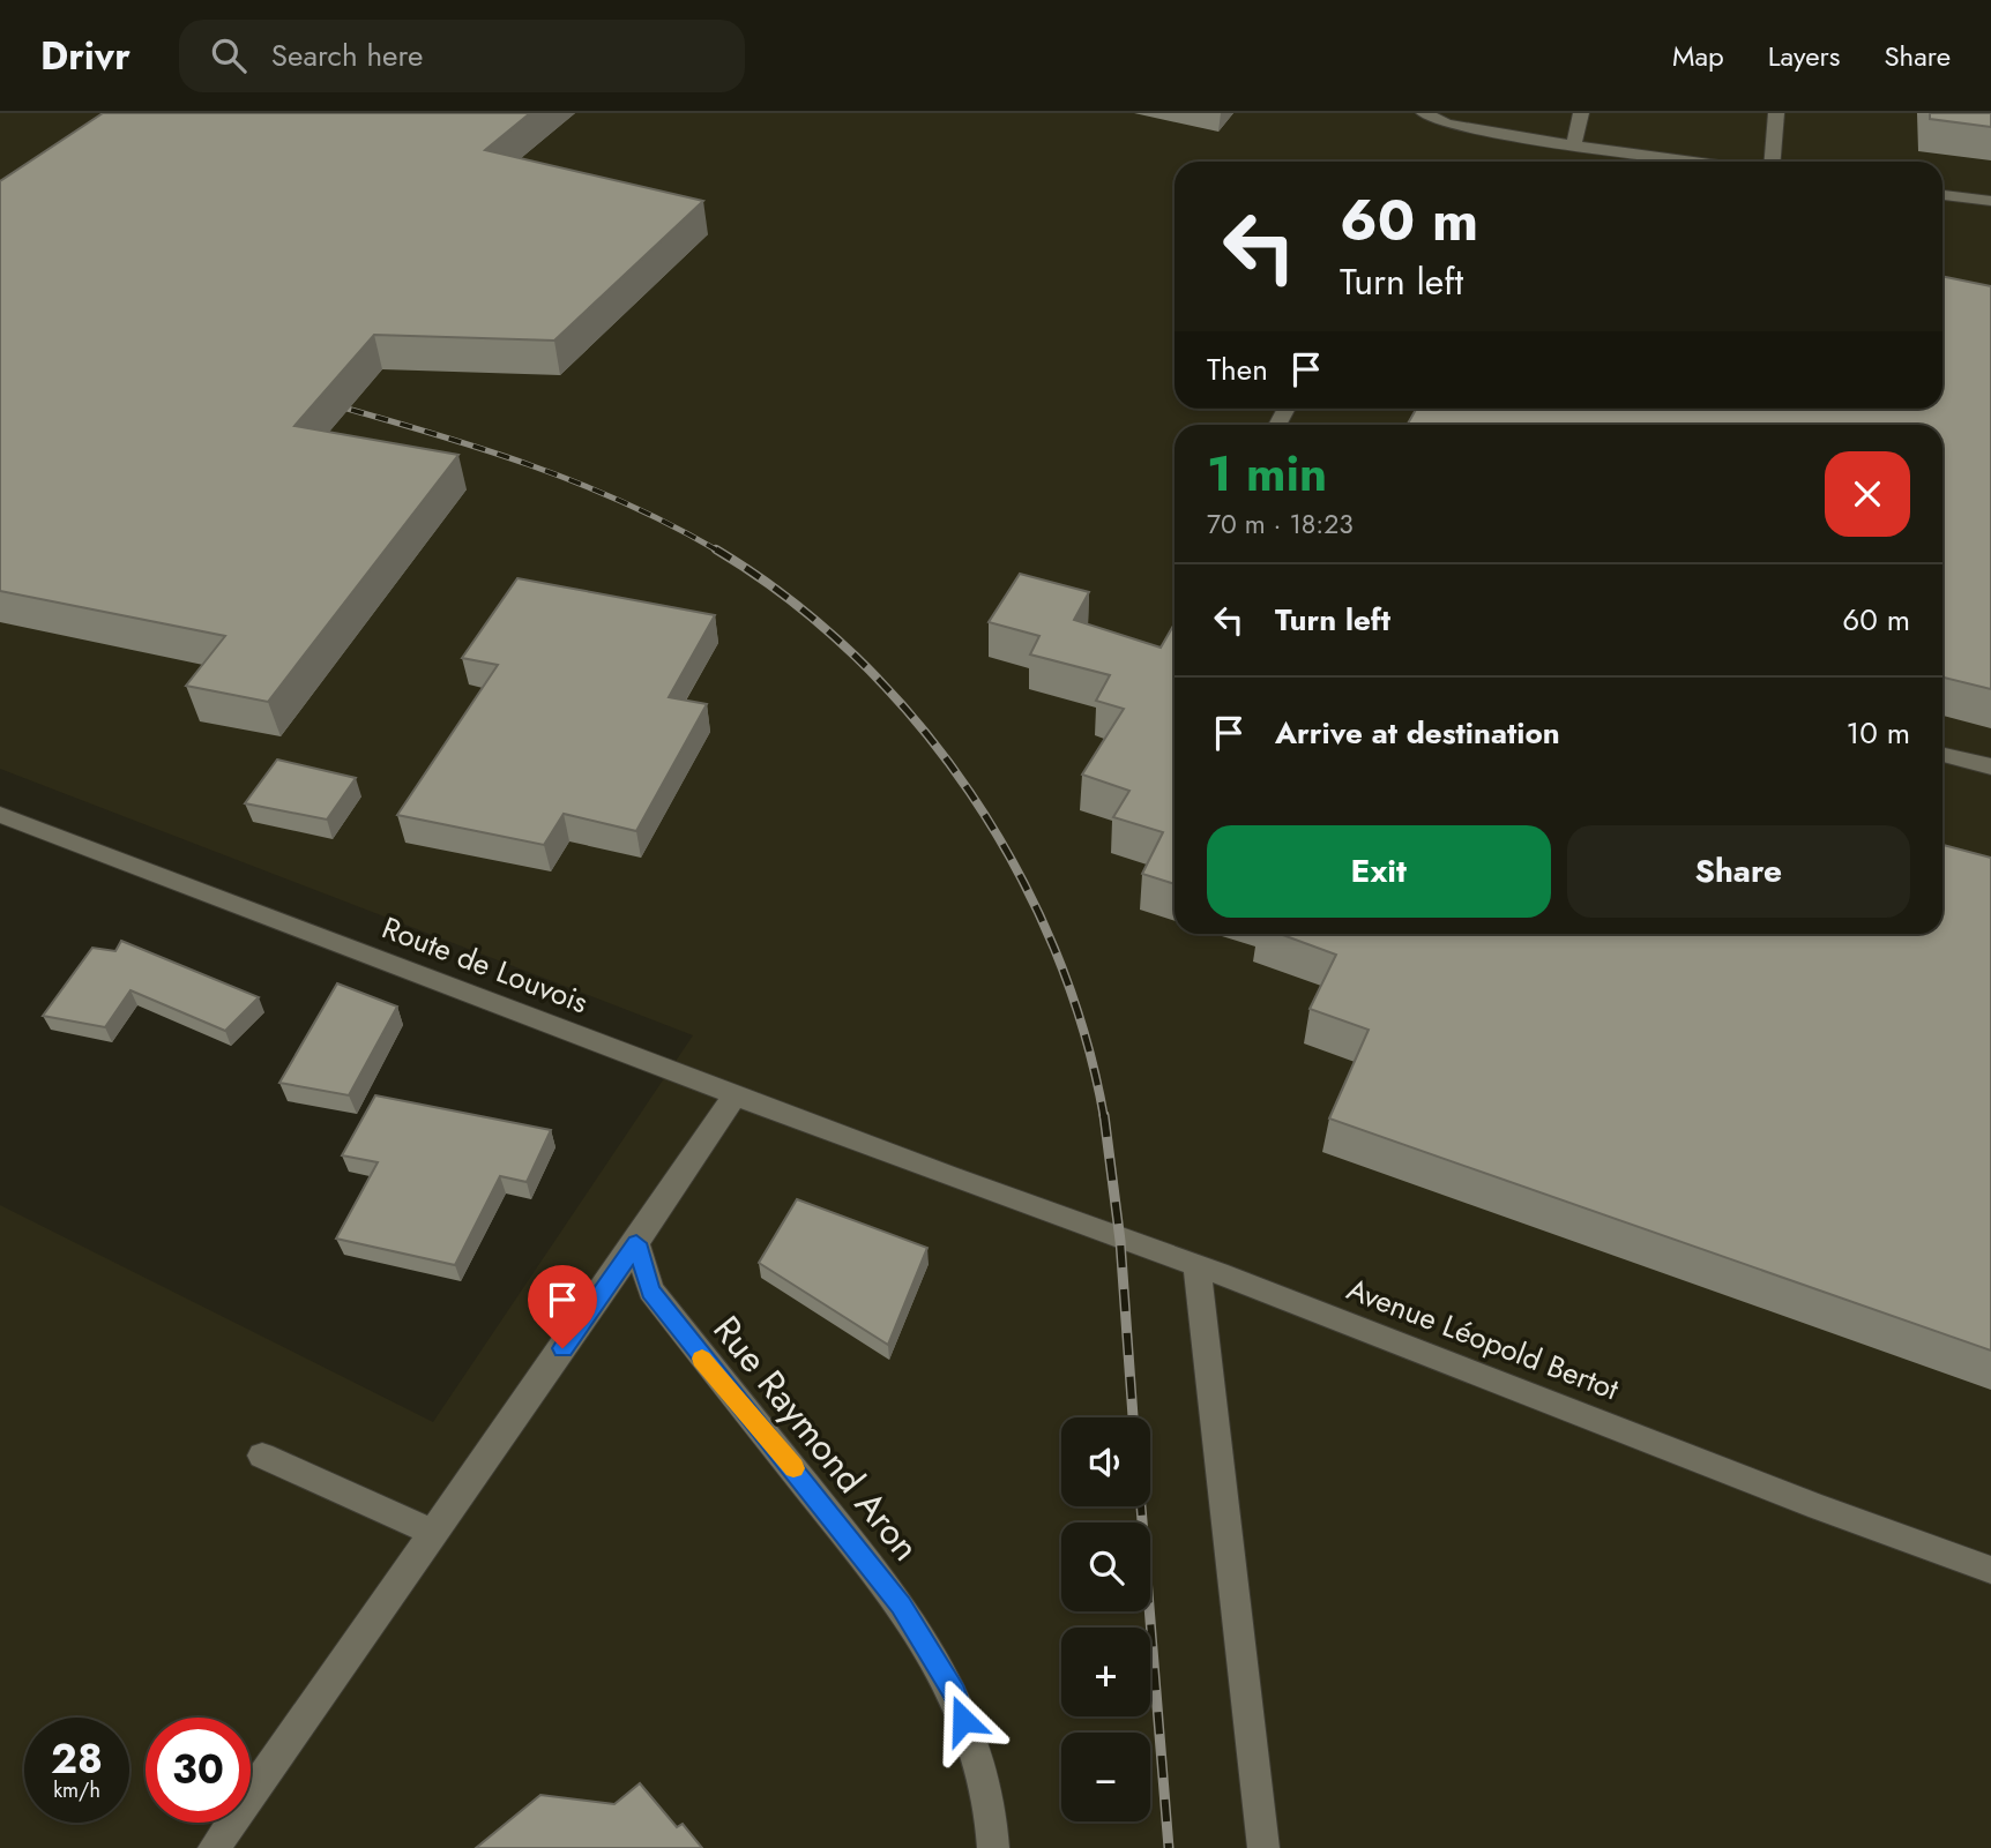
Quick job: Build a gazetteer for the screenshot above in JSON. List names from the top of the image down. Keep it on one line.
{"streets":{"street":["Route de Louvois","Avenue Léopold Bertot","Rue Raymond Aron"]},"crossings":[["Route de Louvois","Avenue Léopold Bertot"]],"page":{"header":"Drivr","search":"Search here","nav":["Map","Layers","Share"],"turn":["60 m","Turn left"],"then":"Then","heading":["1 min","70 m · 18:23"],"list":[{"name":"Turn left","value":"60 m"},{"name":"Arrive at destination","value":"10 m"}],"buttons":["Exit","Share"],"map_buttons":["+","−"],"speed":"28 km/h","limit":"30"}}
